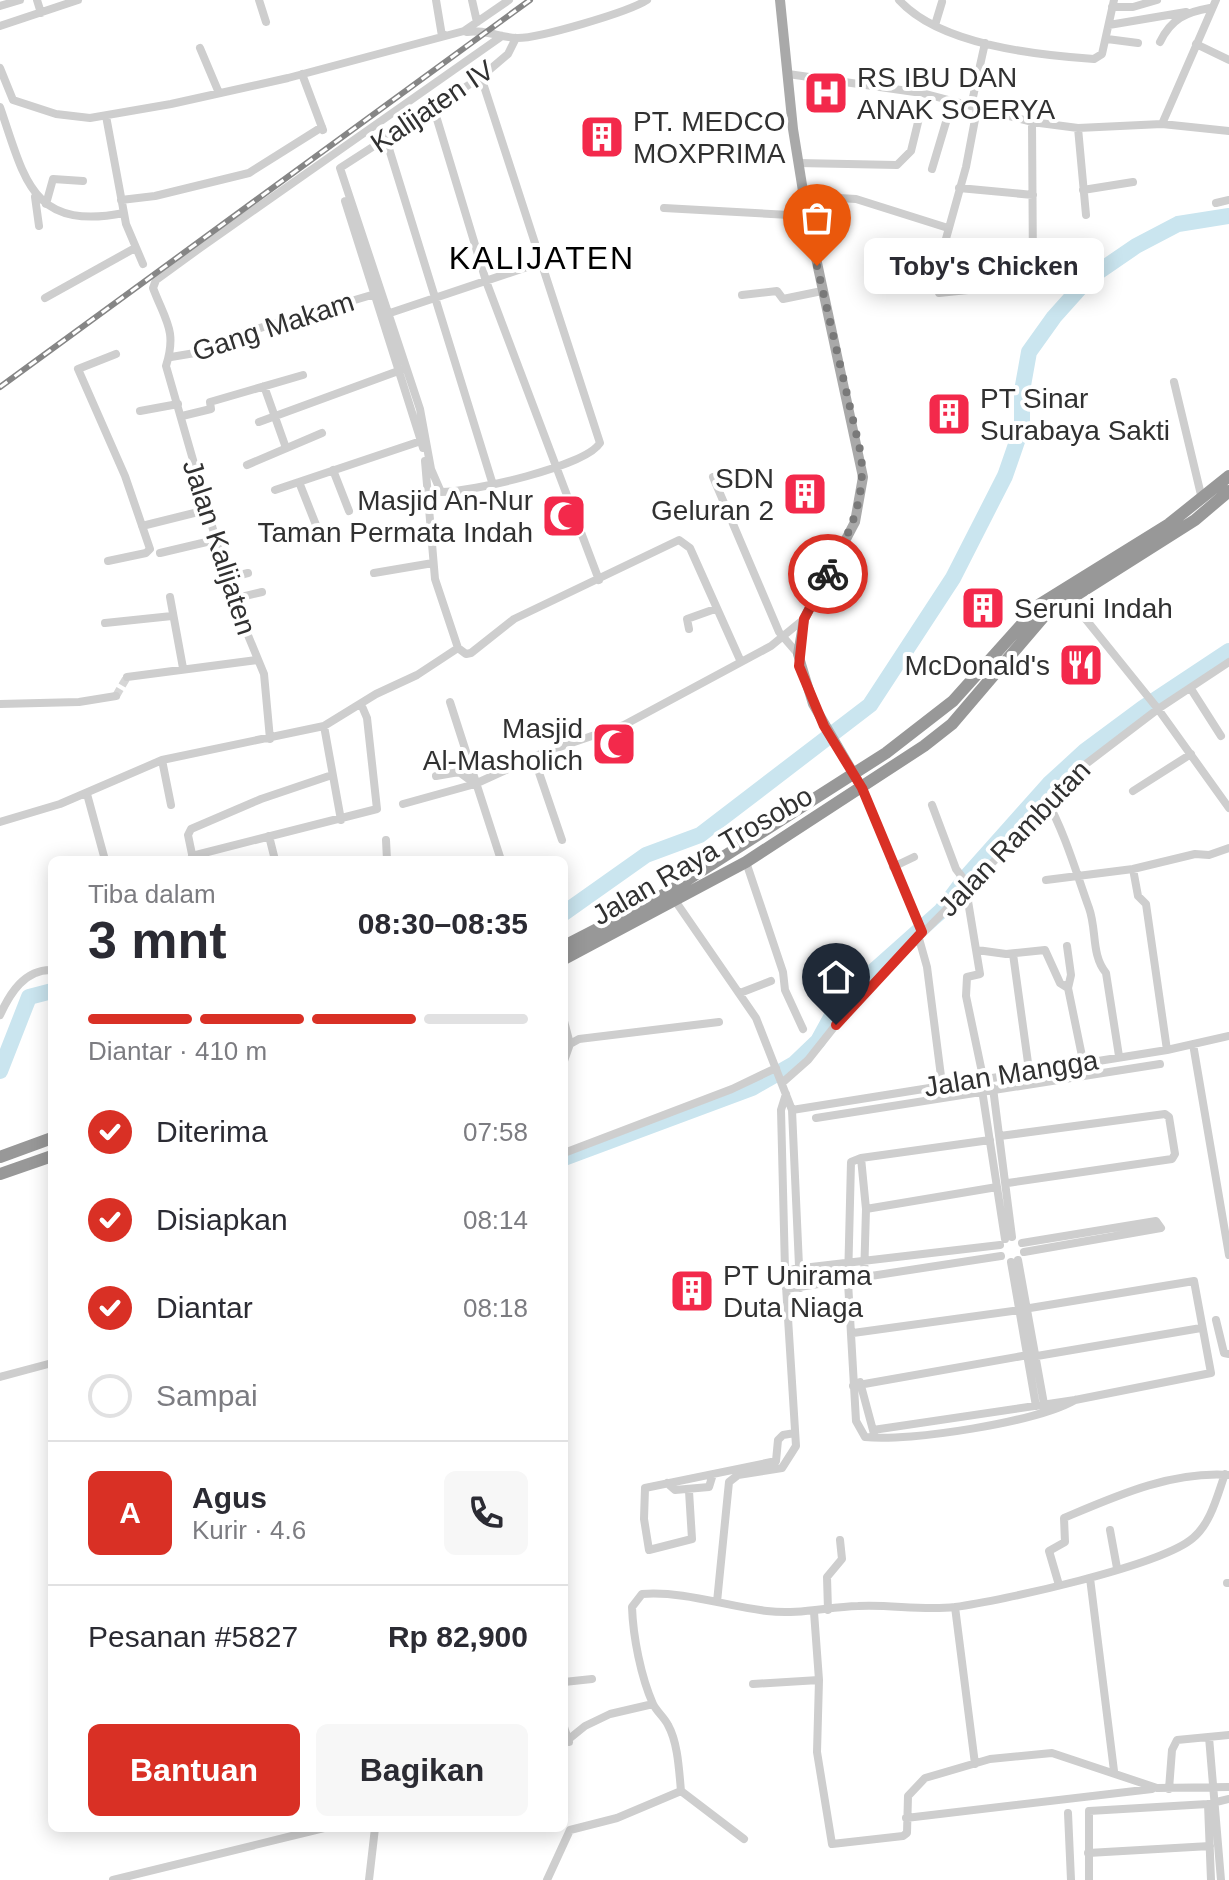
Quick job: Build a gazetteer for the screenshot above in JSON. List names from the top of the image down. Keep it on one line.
{"streets":{"highway":["Jalan Raya Trosobo"],"street":["Kalijaten IV","Gang Makam","Jalan Kalijaten","Jalan Rambutan","Jalan Mangga"]},"crossings":[["Gang Makam","Jalan Kalijaten"]],"districts":["KALIJATEN"],"places":{"hospital":["RS IBU DAN ANAK SOERYA"],"building":["PT. MEDCO MOXPRIMA","PT Sinar Surabaya Sakti","SDN Geluran 2","Seruni Indah","PT Unirama Duta Niaga"],"other":["Toby's Chicken"],"mosque":["Masjid An-Nur Taman Permata Indah","Masjid Al-Masholich"],"restaurant":["McDonald's"]},"page":{"bubble":"Toby's Chicken","heading":["3 mnt","Tiba dalam","08:30–08:35"],"panel":["Agus","Kurir · 4.6","Pesanan #5827","Rp 82,900"],"bar":"Diantar · 410 m","list":[["Diterima","07:58"],["Disiapkan","08:14"],["Diantar","08:18"],"Sampai"],"round":"A","buttons":["Bantuan","Bagikan"]}}
